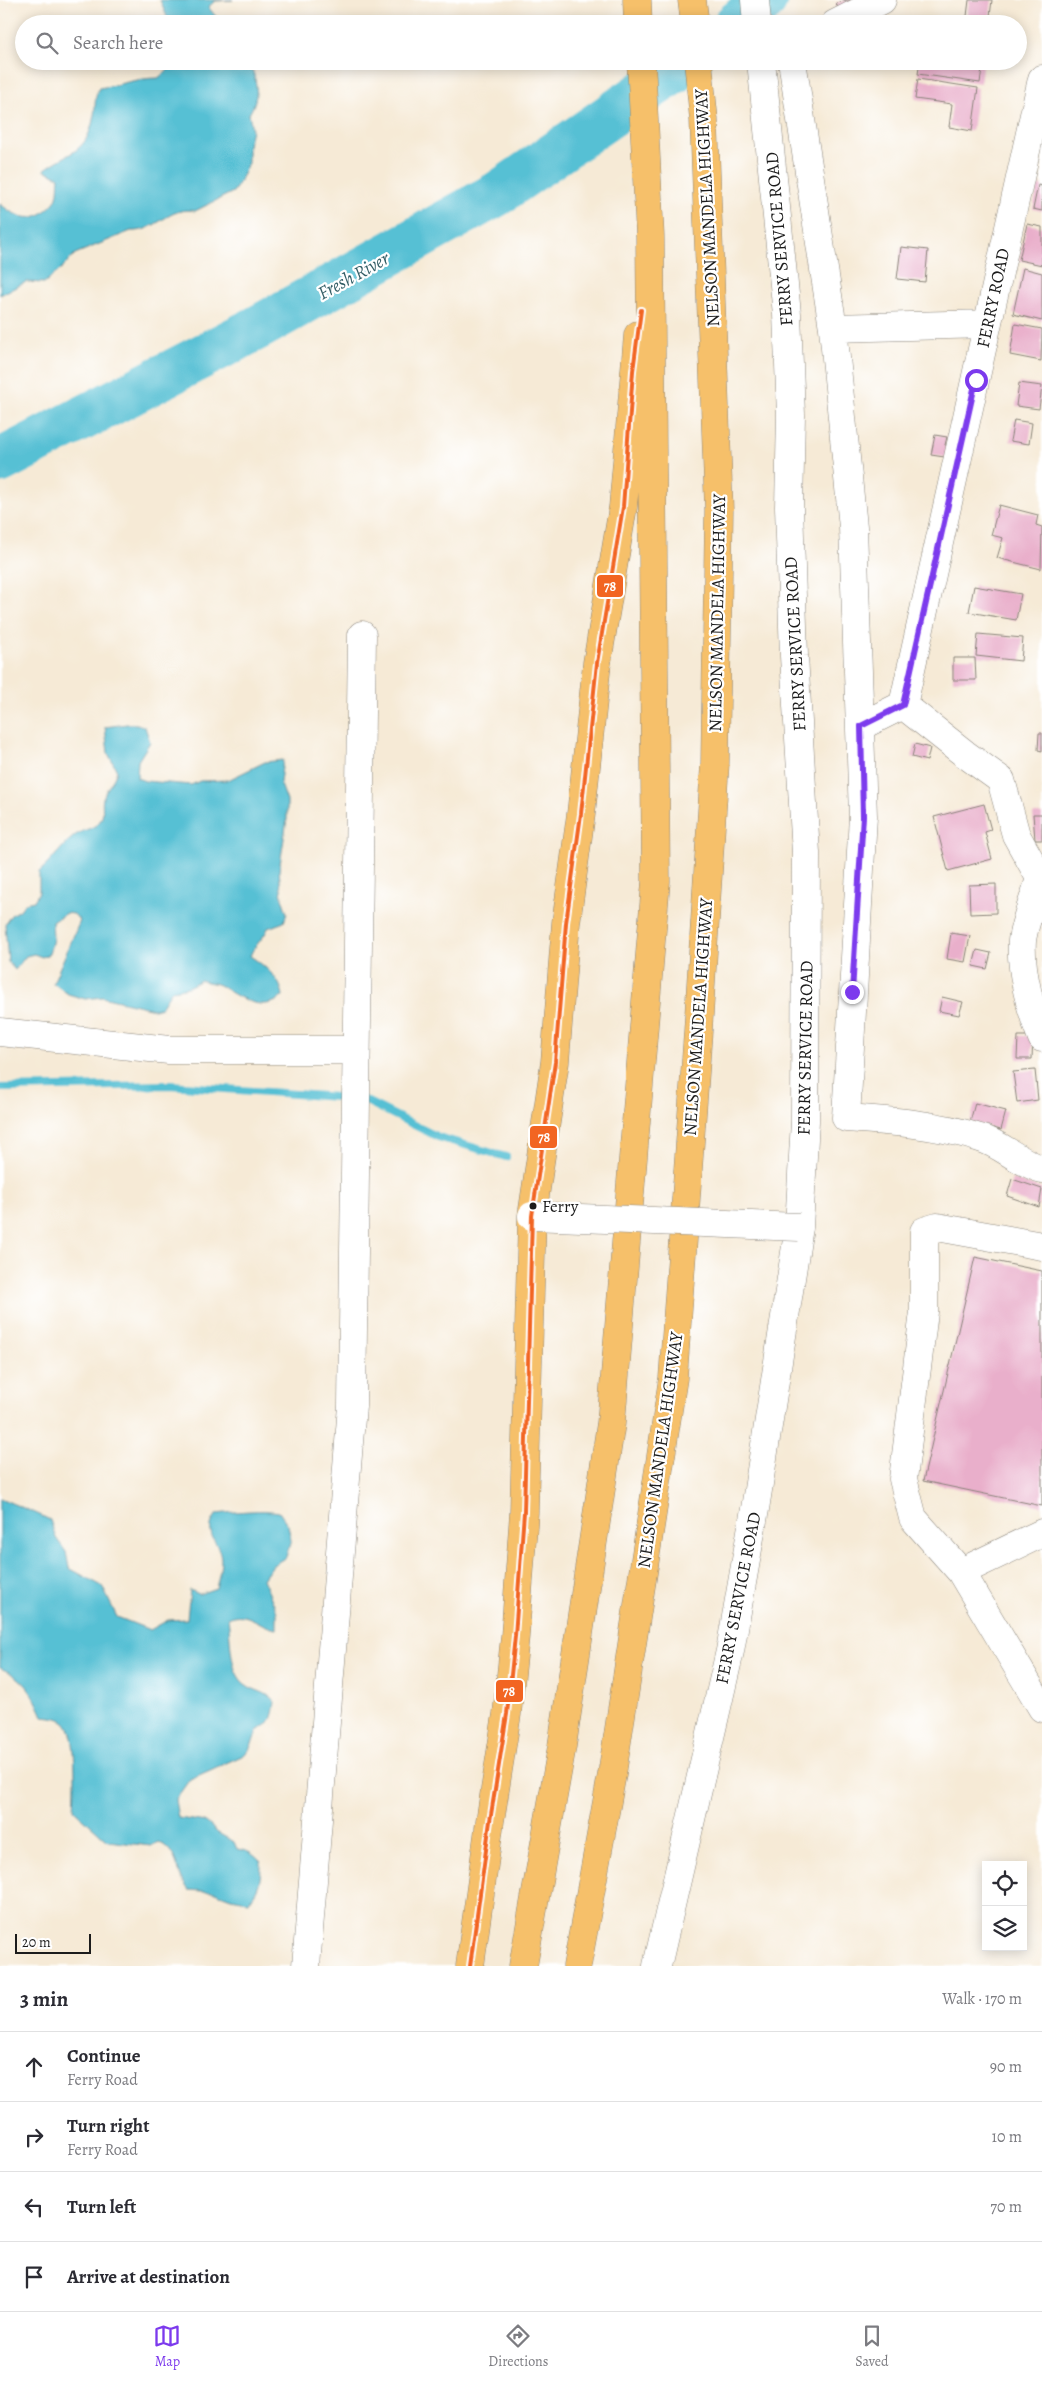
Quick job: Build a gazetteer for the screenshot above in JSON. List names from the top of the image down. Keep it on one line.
{"streets":{"highway":["NELSON MANDELA HIGHWAY"],"street":["FERRY SERVICE ROAD","FERRY ROAD"]},"water":["Fresh River"],"places":["Ferry"],"lines":["transit line 78"],"scale_bar":"20 m","page":{"search":"Search here","scale":"20 m","heading":["3 min","Walk · 170 m"],"list":[["Continue","Ferry Road","90 m"],["Turn right","Ferry Road","10 m"],["Turn left","70 m"],"Arrive at destination"],"nav":["Map","Directions","Saved"]}}
